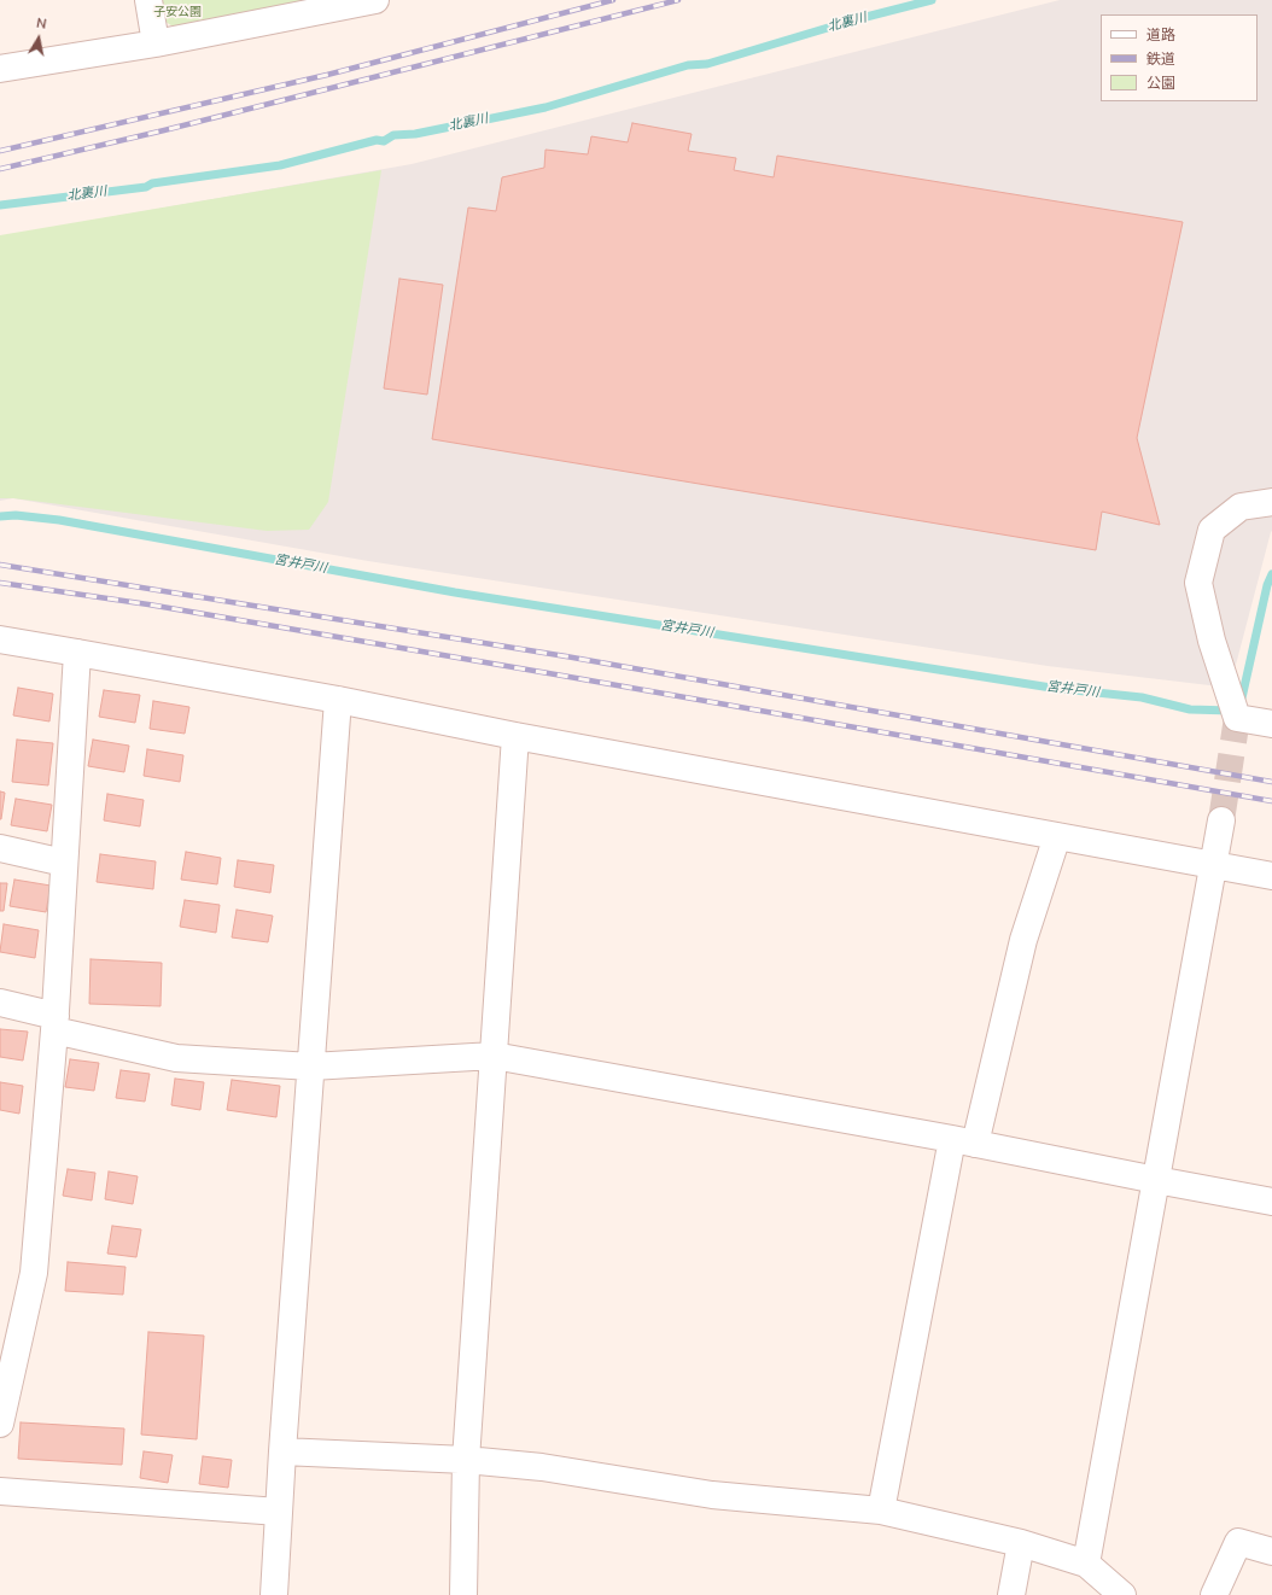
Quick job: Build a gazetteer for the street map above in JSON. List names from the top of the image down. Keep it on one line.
{"water":["北裏川","宮井戸川"],"parks":["子安公園"],"legend":["道路","鉄道","公園"],"north":"top"}
